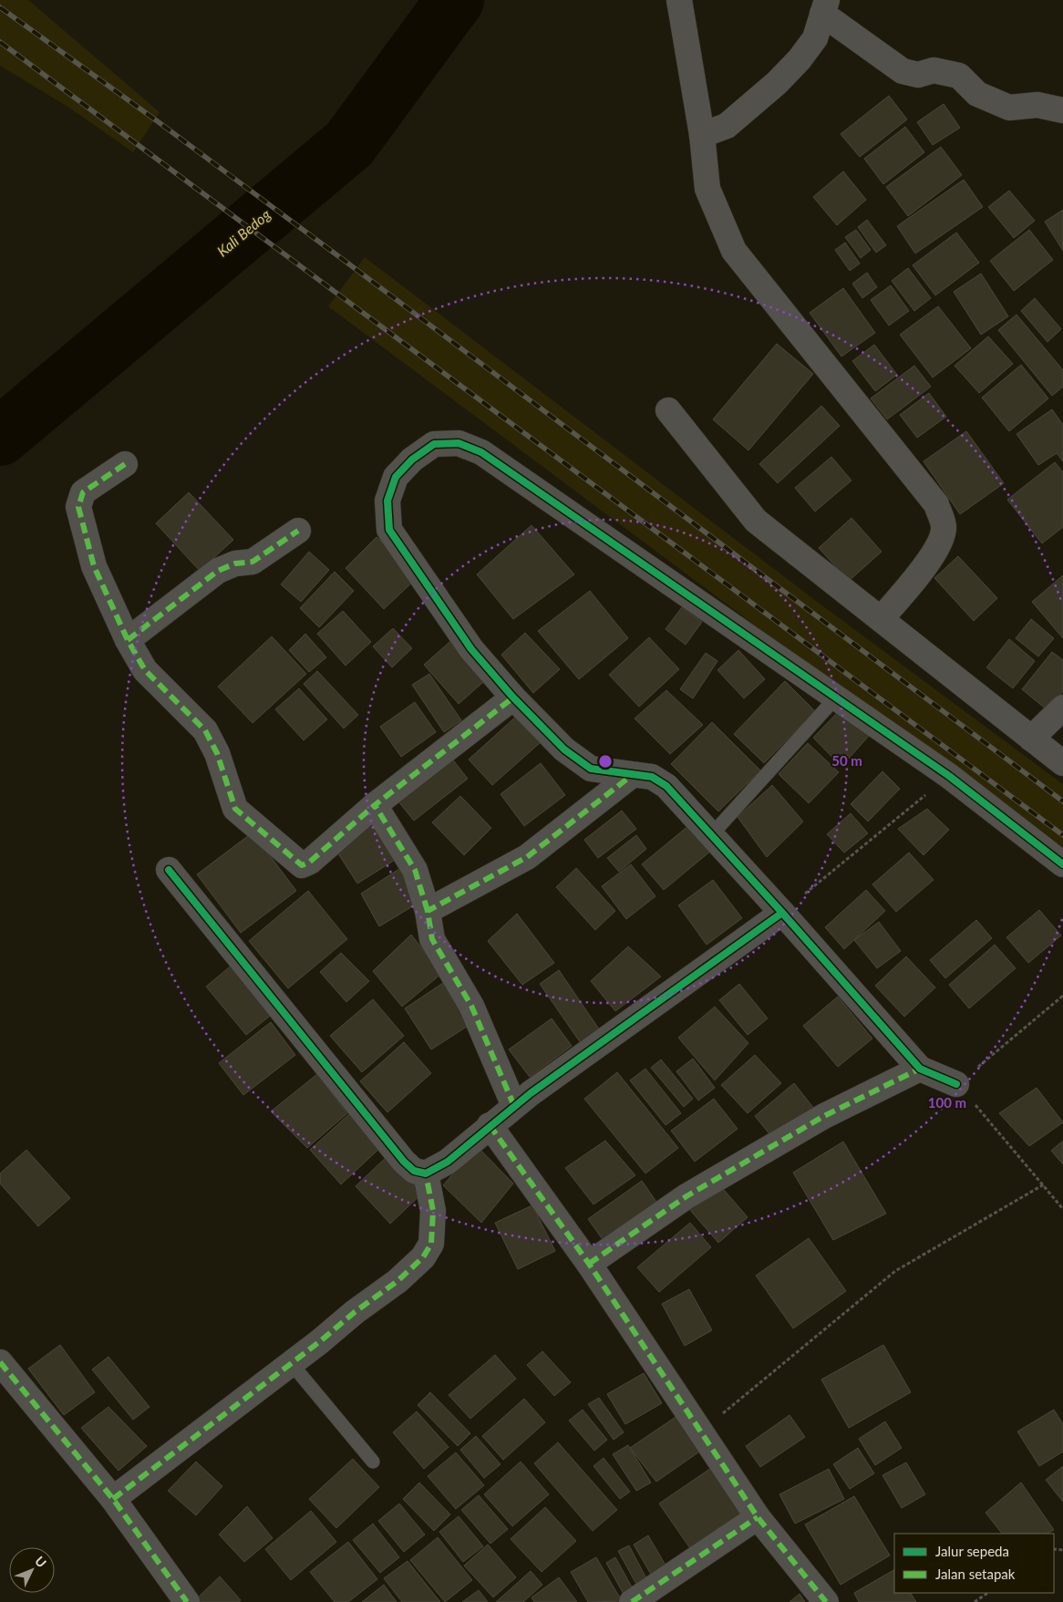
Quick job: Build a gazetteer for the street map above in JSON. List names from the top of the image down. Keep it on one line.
{"water":["Kali Bedog"],"legend":["Jalur sepeda","Jalan setapak"],"north":"top right","rings":["50 m","100 m"]}
